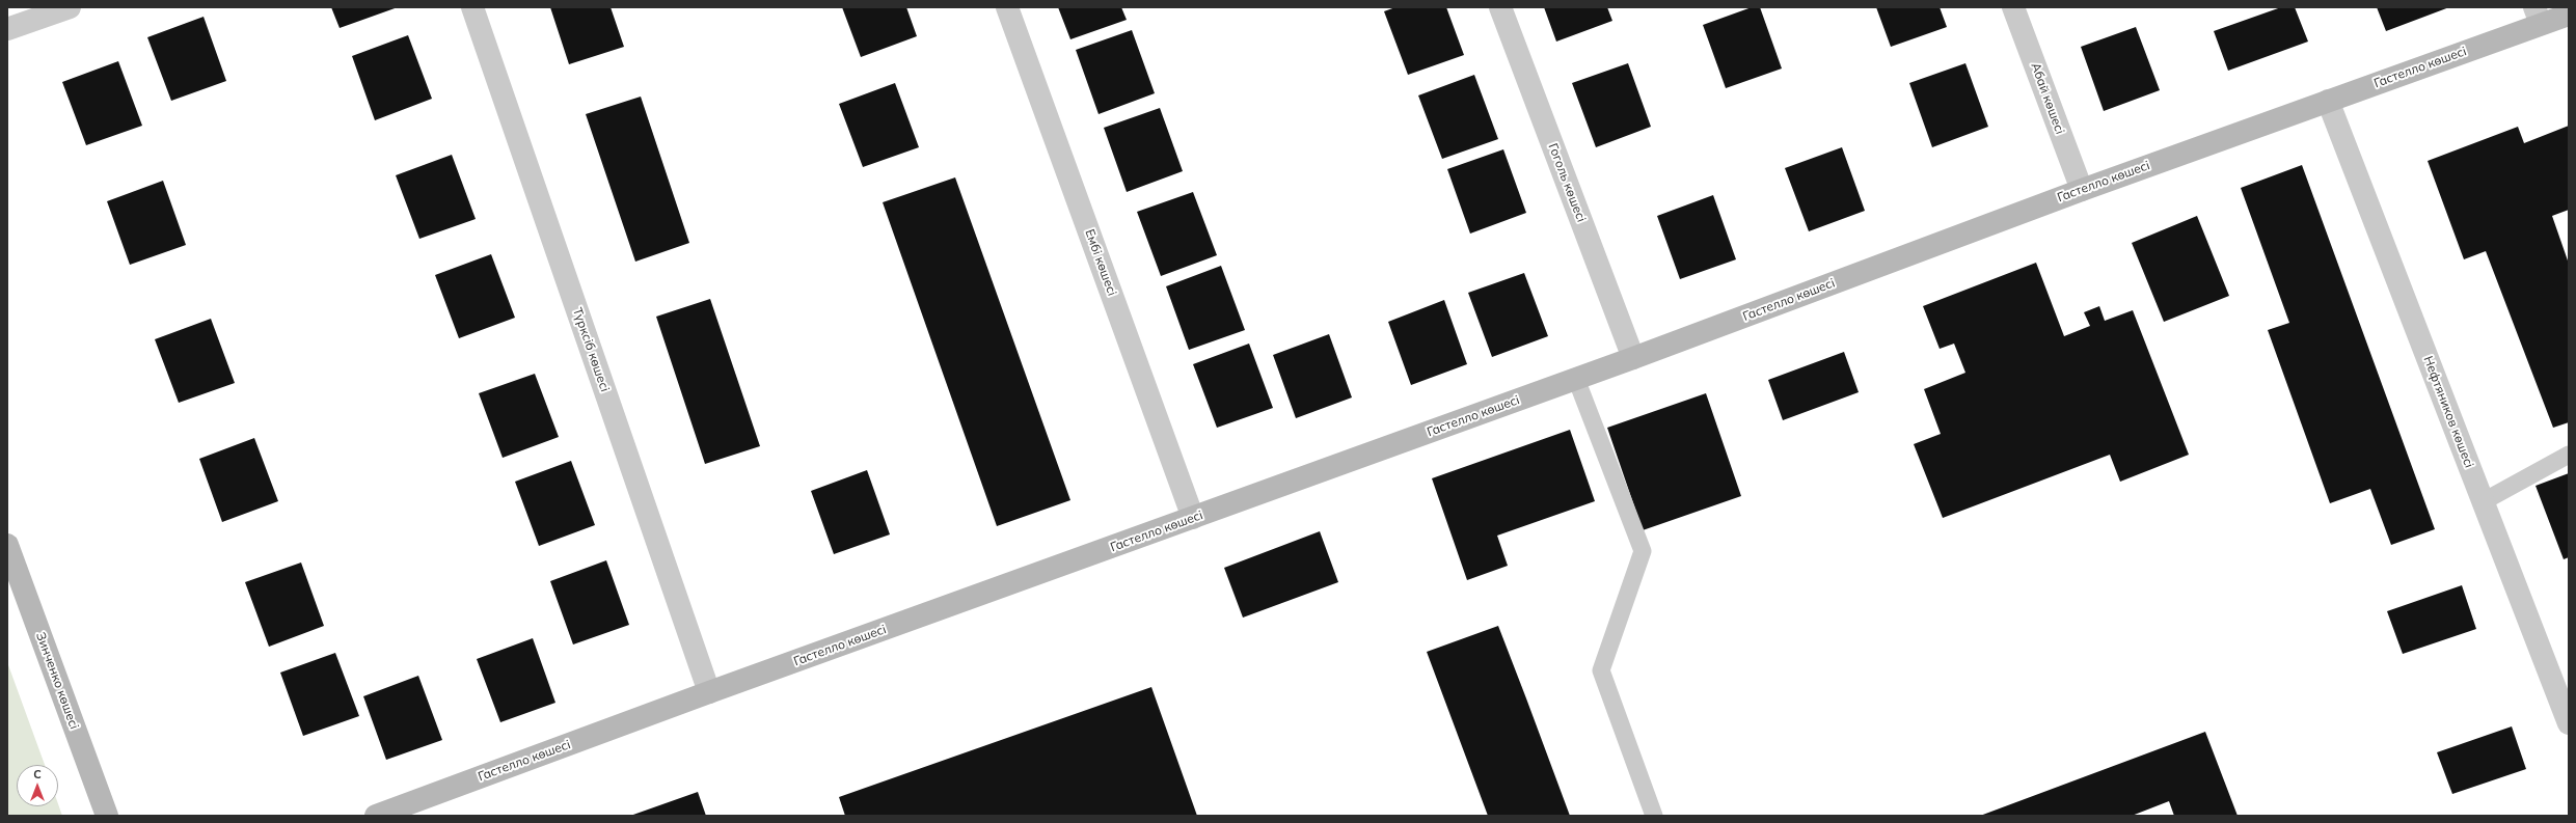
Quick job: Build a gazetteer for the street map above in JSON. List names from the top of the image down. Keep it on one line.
{"streets":{"street":["Гастелло көшесі","Абай көшесі","Гоголь көшесі","Ембі көшесі","Түрксіб көшесі","Нефтяников көшесі","Зинченко көшесі"]},"crossings":[["Гастелло көшесі","Абай көшесі"],["Гастелло көшесі","Гоголь көшесі"],["Гастелло көшесі","Ембі көшесі"],["Гастелло көшесі","Түрксіб көшесі"],["Гастелло көшесі","Нефтяников көшесі"]],"north":"top"}
